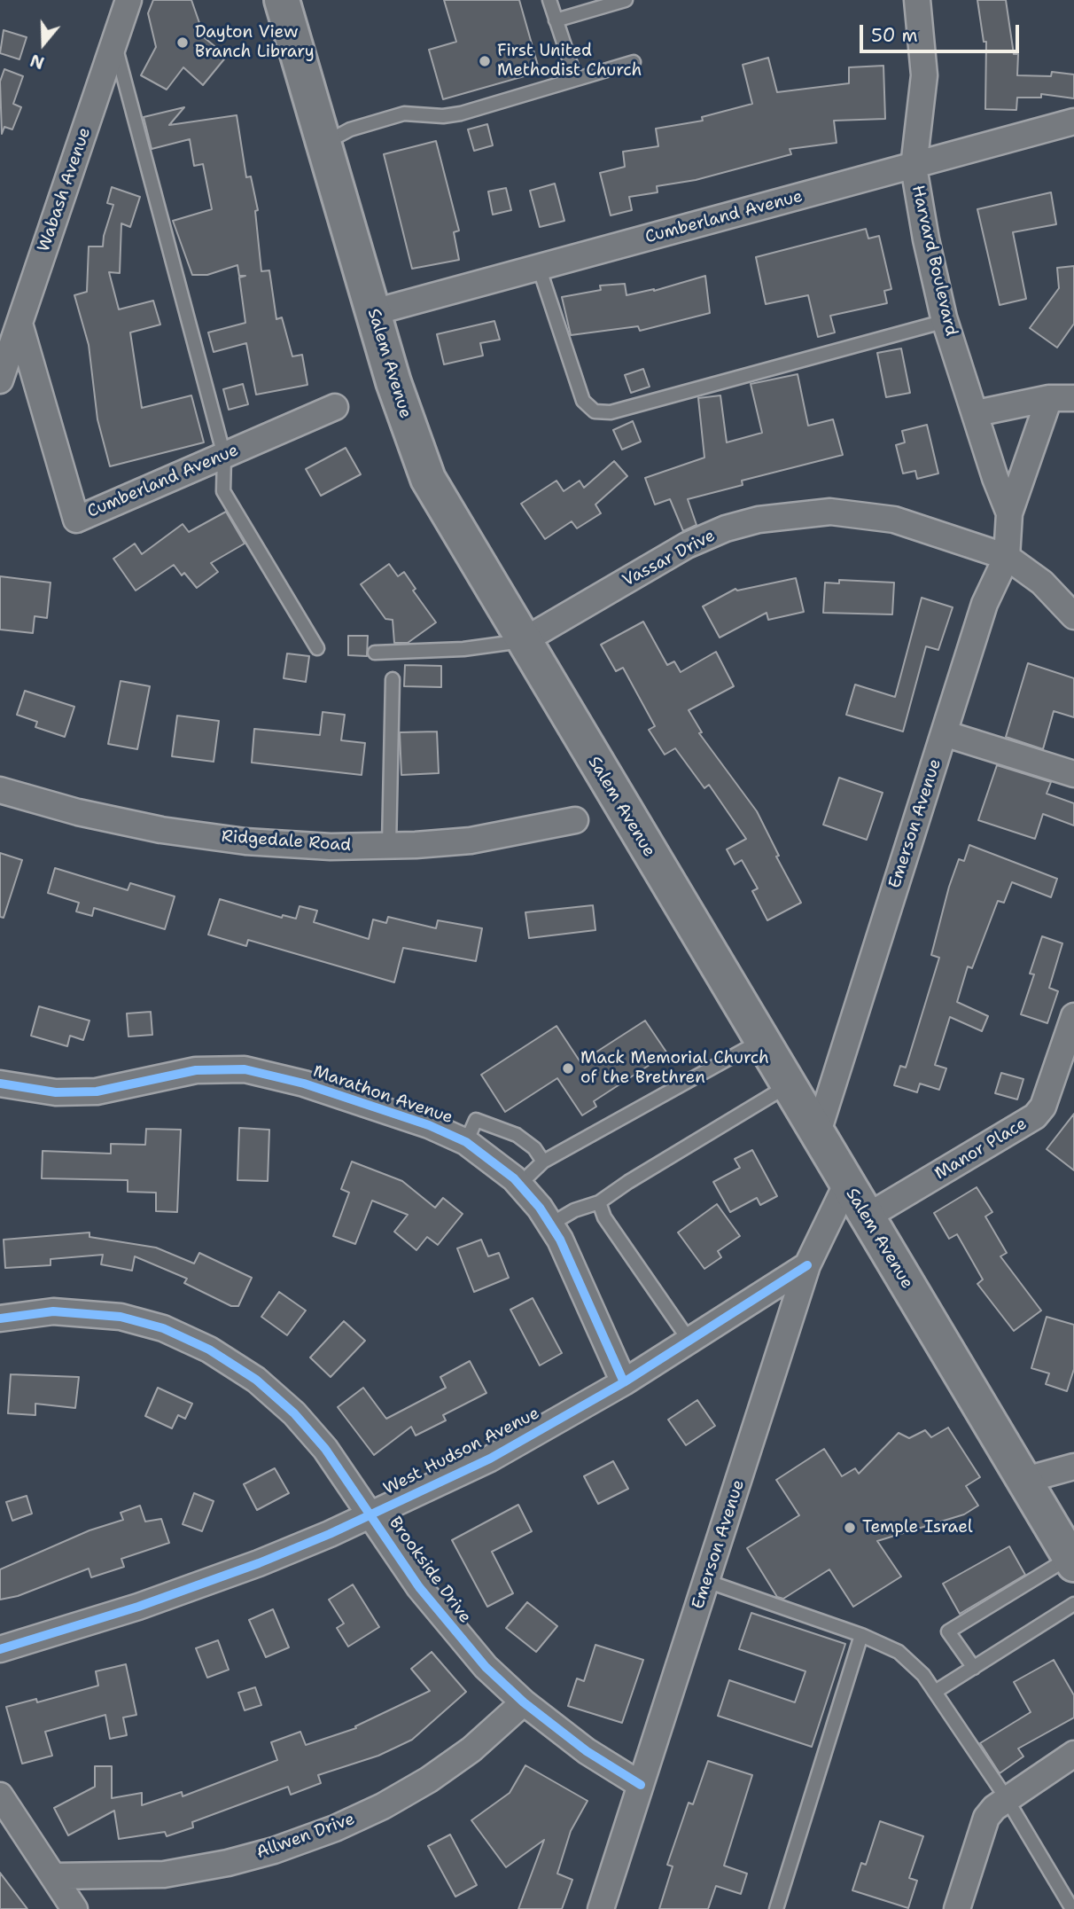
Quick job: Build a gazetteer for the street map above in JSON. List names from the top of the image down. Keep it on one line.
{"streets":{"main road":["Salem Avenue"],"street":["Wabash Avenue","Cumberland Avenue","Harvard Boulevard","Vassar Drive","Emerson Avenue","Ridgedale Road","Marathon Avenue","Manor Place","West Hudson Avenue","Brookside Drive","Allwen Drive"]},"crossings":[["Wabash Avenue","Cumberland Avenue"],["Cumberland Avenue","Harvard Boulevard"],["Cumberland Avenue","Salem Avenue"],["Harvard Boulevard","Emerson Avenue"],["Salem Avenue","Vassar Drive"],["Salem Avenue","Emerson Avenue"],["Salem Avenue","Manor Place"],["Vassar Drive","Emerson Avenue"],["Emerson Avenue","West Hudson Avenue"],["Emerson Avenue","Brookside Drive"],["Marathon Avenue","West Hudson Avenue"],["West Hudson Avenue","Brookside Drive"],["Brookside Drive","Allwen Drive"]],"places":["Dayton View Branch Library","First United Methodist Church","Mack Memorial Church of the Brethren","Temple Israel"],"scale_bar":"50 m","north":"bottom"}
